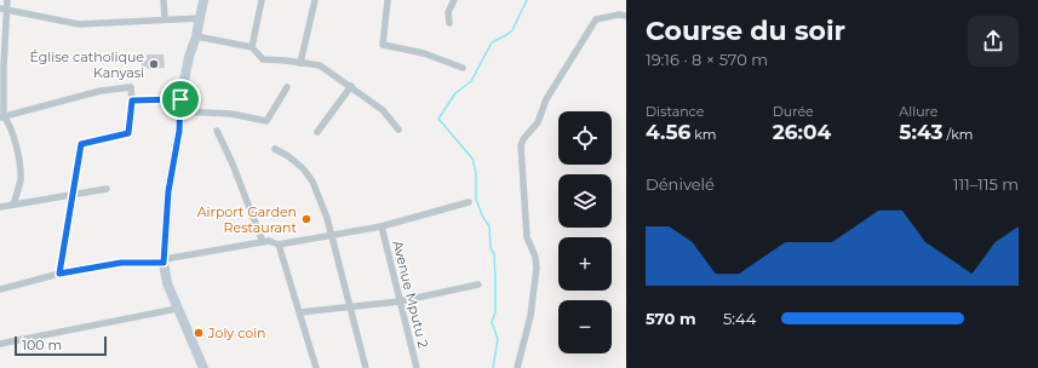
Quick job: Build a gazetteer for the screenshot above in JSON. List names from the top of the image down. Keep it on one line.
{"streets":{"street":["Avenue Mputu 2"]},"places":["Église catholique Kanyasi","Airport Garden Restaurant","Joly coin"],"scale_bar":"100 m","page":{"heading":["Course du soir","19:16 · 8 × 570 m"],"stats":[["Distance","4.56 km"],["Durée","26:04"],["Allure","5:43 /km"]],"map_buttons":["+","−"],"chart":["Dénivelé","111–115 m"],"list":[{"name":"570 m","note":"5:44"}],"scale":"100 m"}}
